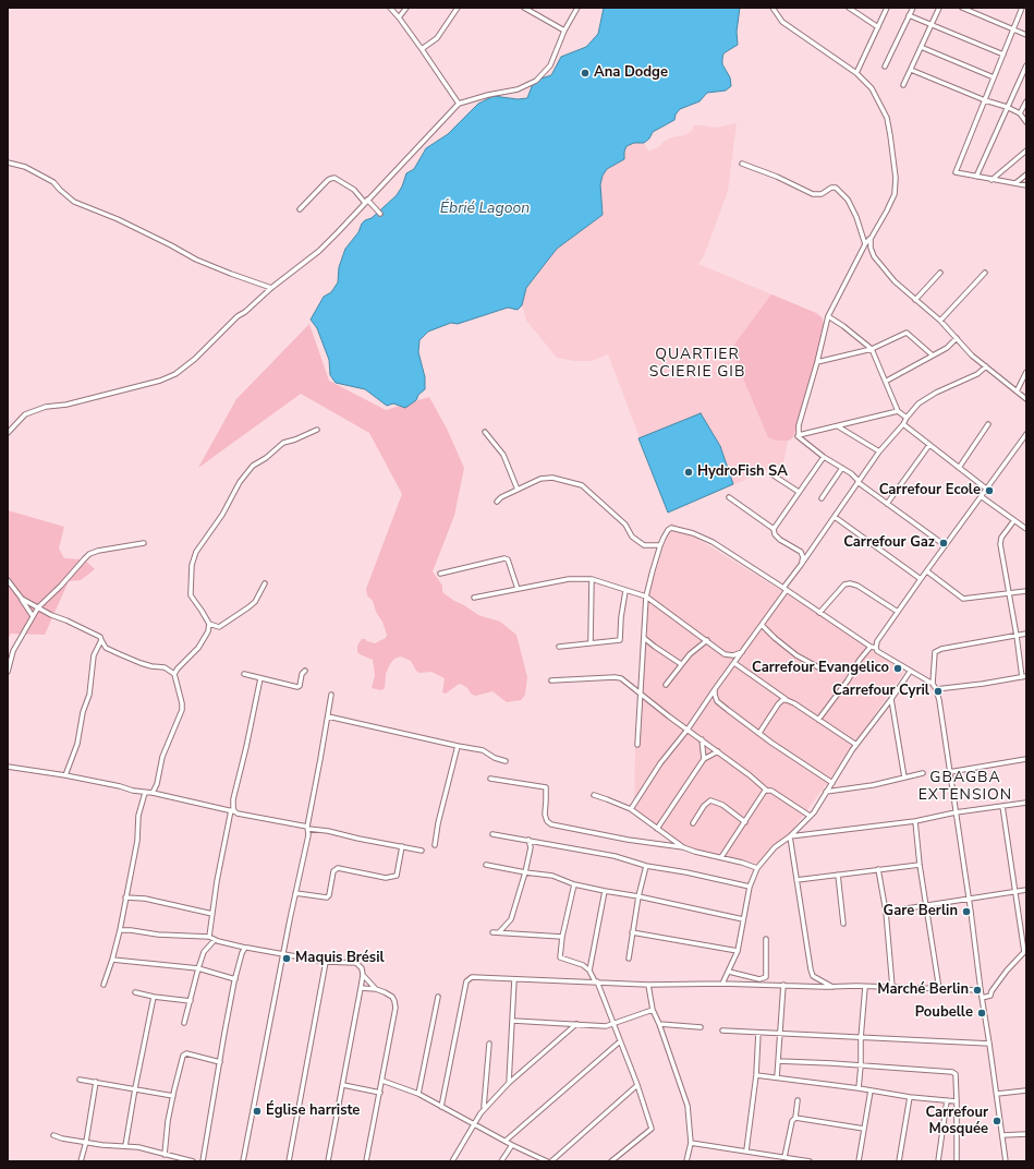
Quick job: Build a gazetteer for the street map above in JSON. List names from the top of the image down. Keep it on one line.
{"districts":["QUARTIER SCIERIE GIB","GBAGBA EXTENSION"],"water":["Ébrié Lagoon"],"places":["Ana Dodge","HydroFish SA","Carrefour Ecole","Carrefour Gaz","Carrefour Evangelico","Carrefour Cyril","Gare Berlin","Maquis Brésil","Marché Berlin","Poubelle","Église harriste","Carrefour Mosquée"]}
